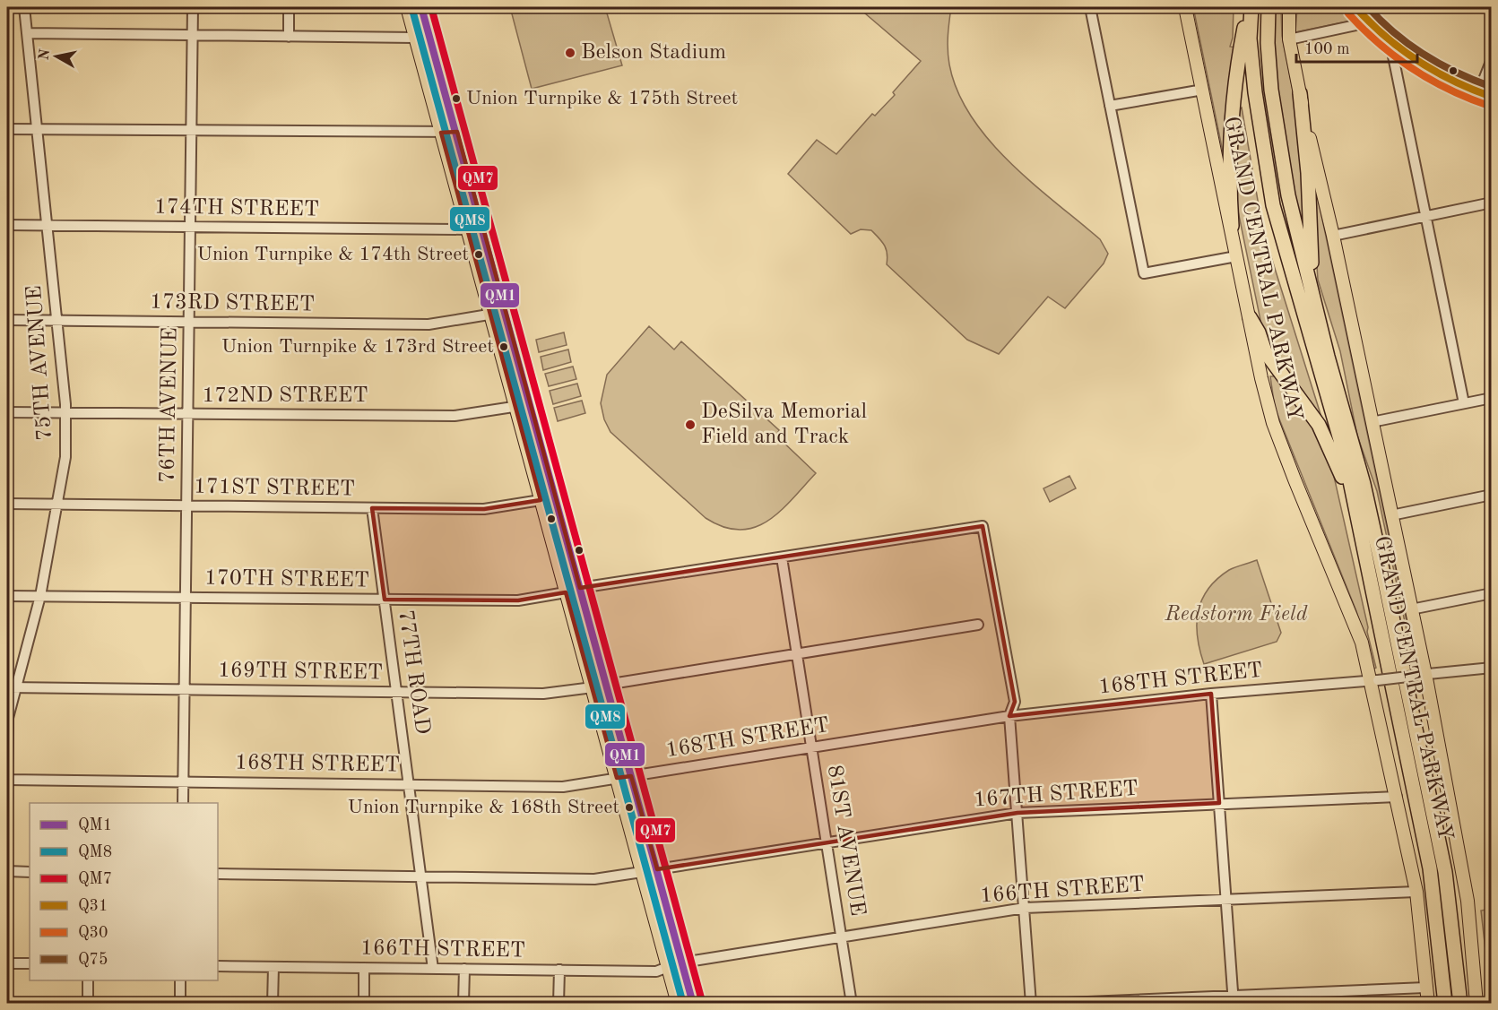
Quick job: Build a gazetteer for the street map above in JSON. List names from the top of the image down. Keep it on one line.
{"streets":{"highway":["GRAND CENTRAL PARKWAY"],"street":["174TH STREET","173RD STREET","75TH AVENUE","172ND STREET","76TH AVENUE","171ST STREET","170TH STREET","169TH STREET","77TH ROAD","168TH STREET","167TH STREET","81ST AVENUE","166TH STREET"]},"crossings":[["174TH STREET","75TH AVENUE"],["174TH STREET","76TH AVENUE"],["GRAND CENTRAL PARKWAY","168TH STREET"],["GRAND CENTRAL PARKWAY","167TH STREET"],["GRAND CENTRAL PARKWAY","166TH STREET"],["173RD STREET","75TH AVENUE"],["173RD STREET","76TH AVENUE"],["75TH AVENUE","172ND STREET"],["75TH AVENUE","171ST STREET"],["75TH AVENUE","170TH STREET"],["75TH AVENUE","169TH STREET"],["172ND STREET","76TH AVENUE"],["76TH AVENUE","171ST STREET"],["76TH AVENUE","170TH STREET"],["76TH AVENUE","169TH STREET"],["76TH AVENUE","168TH STREET"],["171ST STREET","77TH ROAD"],["170TH STREET","77TH ROAD"],["169TH STREET","77TH ROAD"],["77TH ROAD","168TH STREET"],["77TH ROAD","166TH STREET"],["168TH STREET","81ST AVENUE"],["167TH STREET","81ST AVENUE"],["81ST AVENUE","166TH STREET"]],"parks":["Redstorm Field"],"places":["Belson Stadium","Union Turnpike & 175th Street","Union Turnpike & 174th Street","Union Turnpike & 173rd Street","DeSilva Memorial Field and Track","Union Turnpike & 168th Street"],"lines":["transit line QM1","transit line QM7","transit line Q31","transit line Q75","transit line QM8","transit line Q30"],"legend":["QM1","QM8","QM7","Q31","Q30","Q75"],"scale_bar":"100 m","north":"left"}
